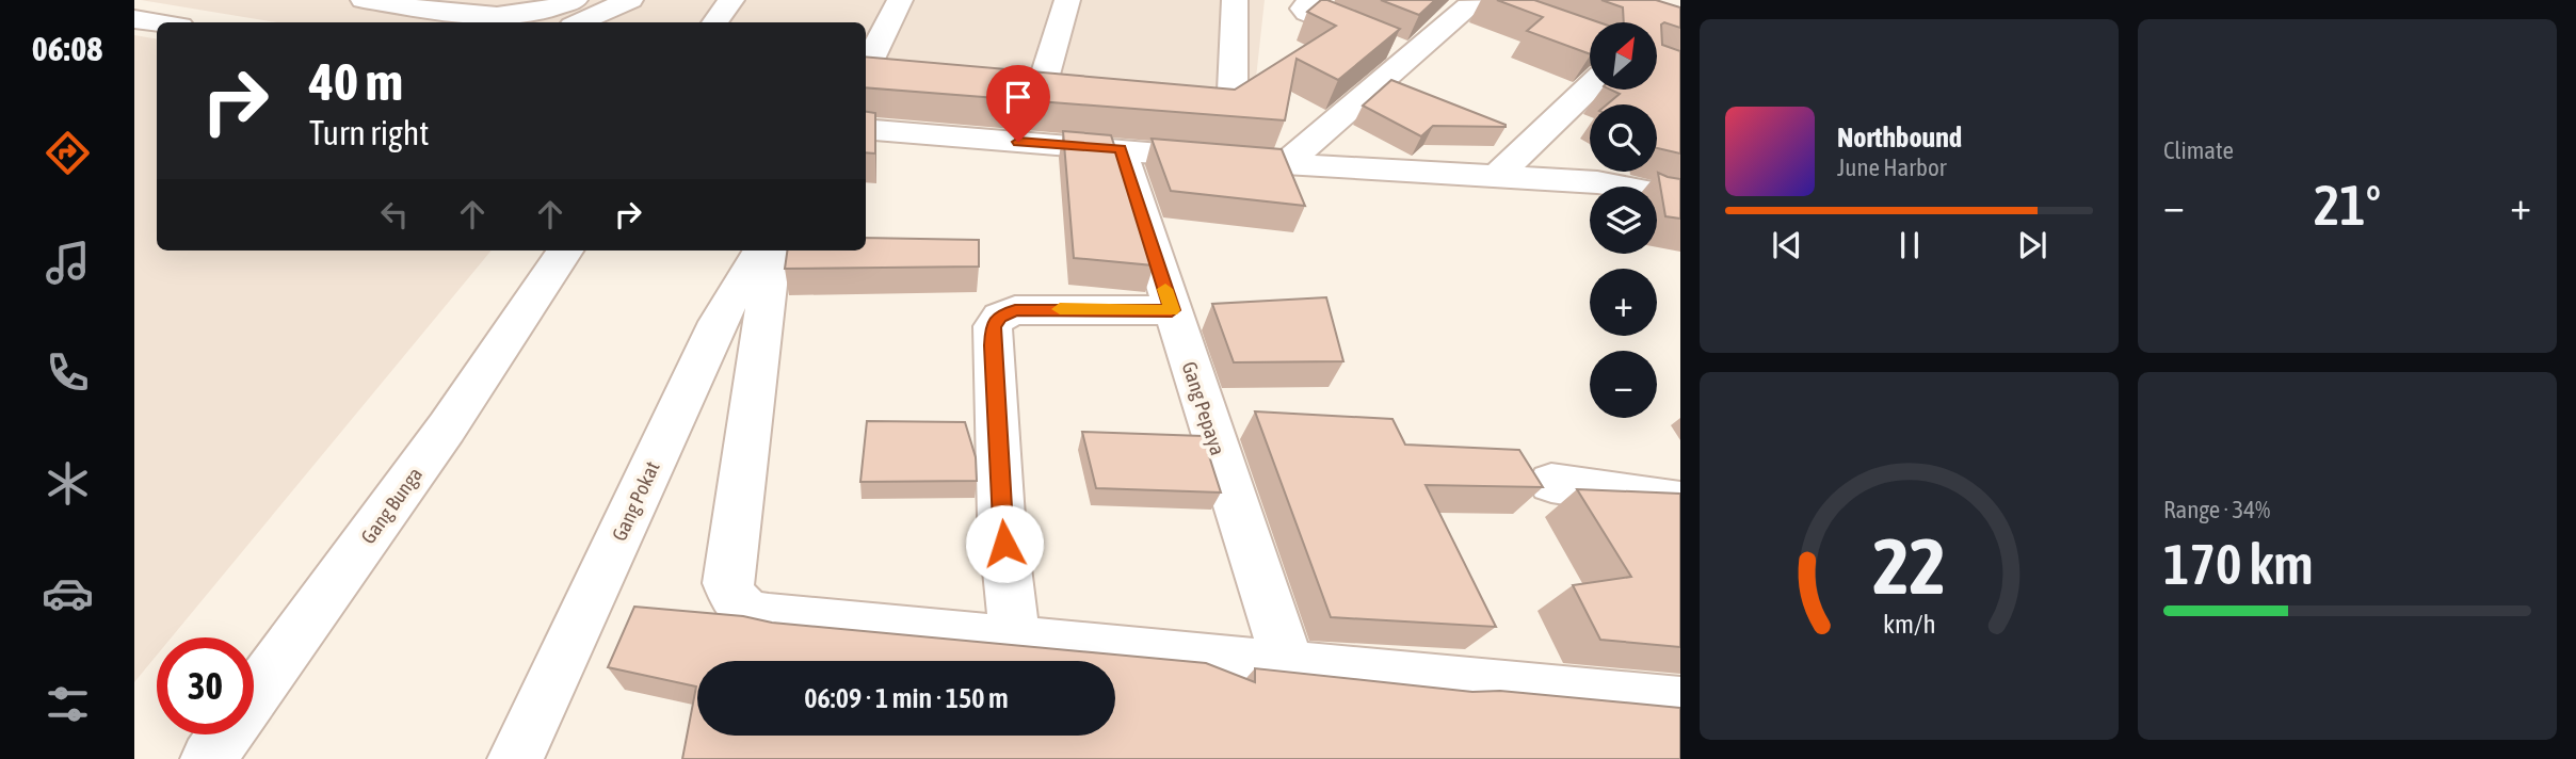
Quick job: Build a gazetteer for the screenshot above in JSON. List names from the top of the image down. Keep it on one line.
{"streets":{"street":["Gang Pepaya","Gang Pokat","Gang Bunga"]},"north":"top right","page":{"tabs":"06:08","tile":["Climate",["Range · 34%","170 km"]],"map_buttons":["+","−"],"turn":["40 m","Turn right"],"song":["Northbound","June Harbor"],"heat":["−","21°","+"],"limit":"30","trip":"06:09 · 1 min · 150 m","gauge":["22","km/h"]}}
